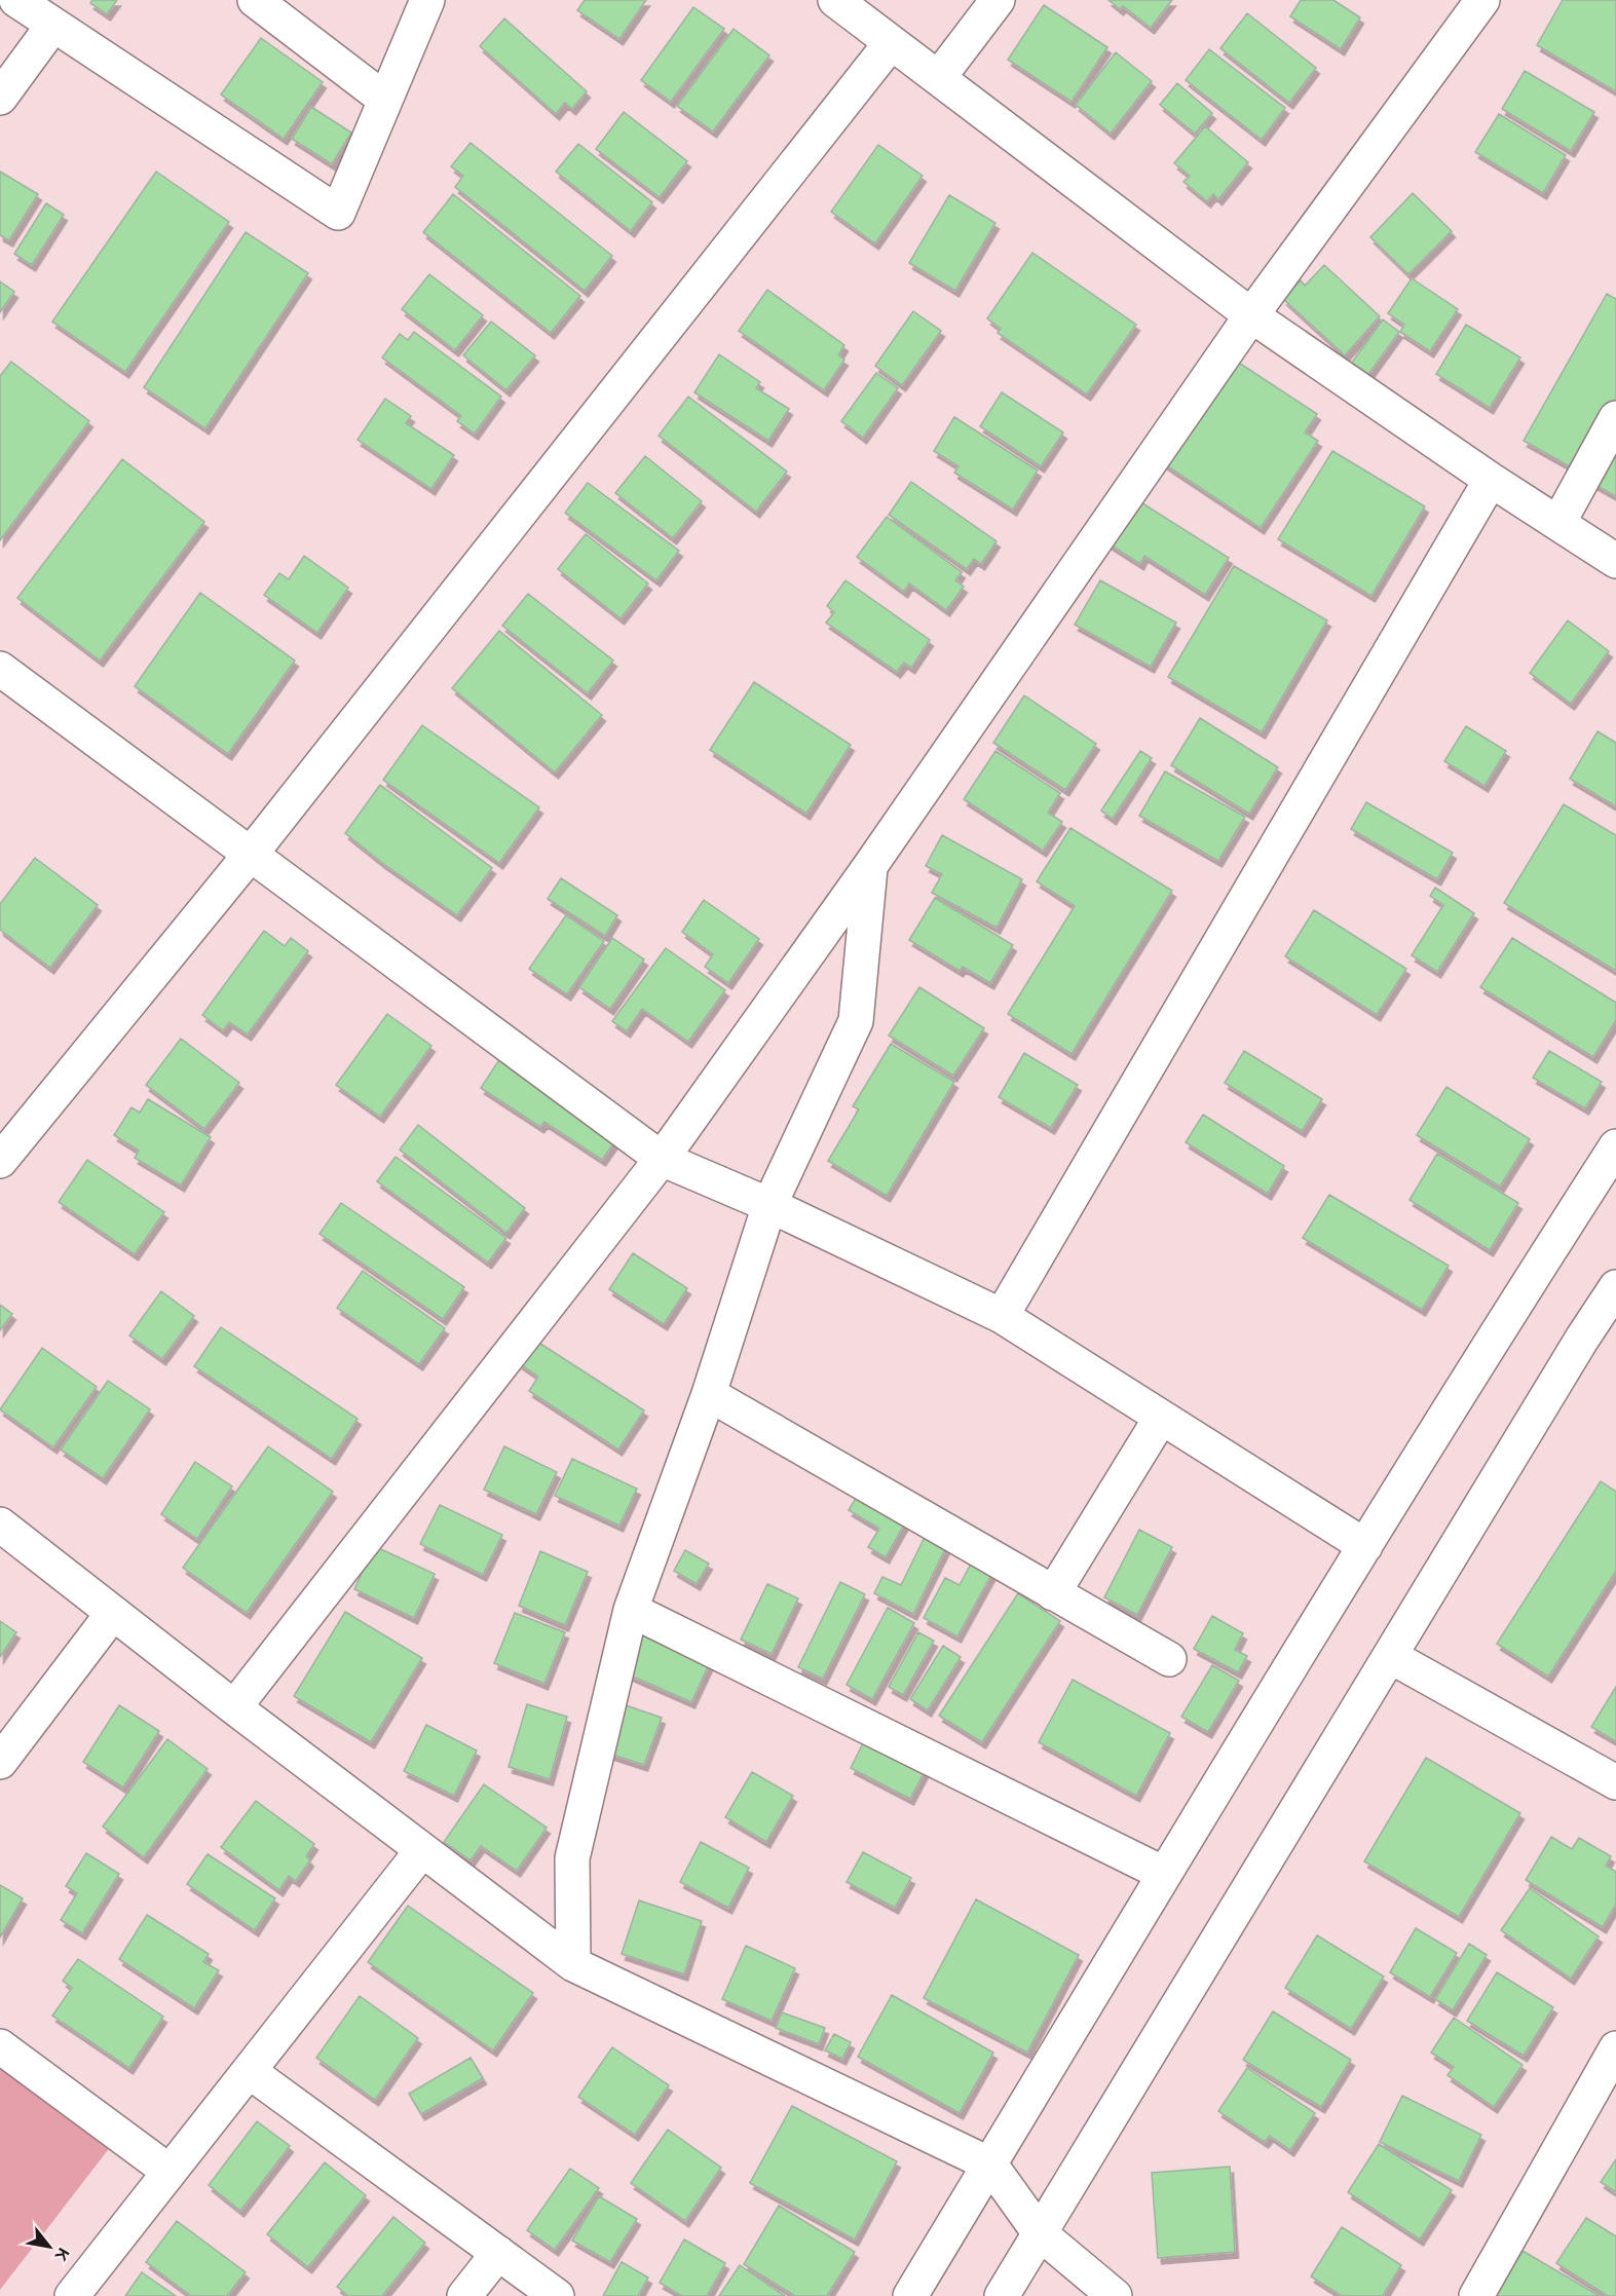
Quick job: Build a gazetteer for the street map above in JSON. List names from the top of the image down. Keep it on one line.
{"north":"bottom right"}
